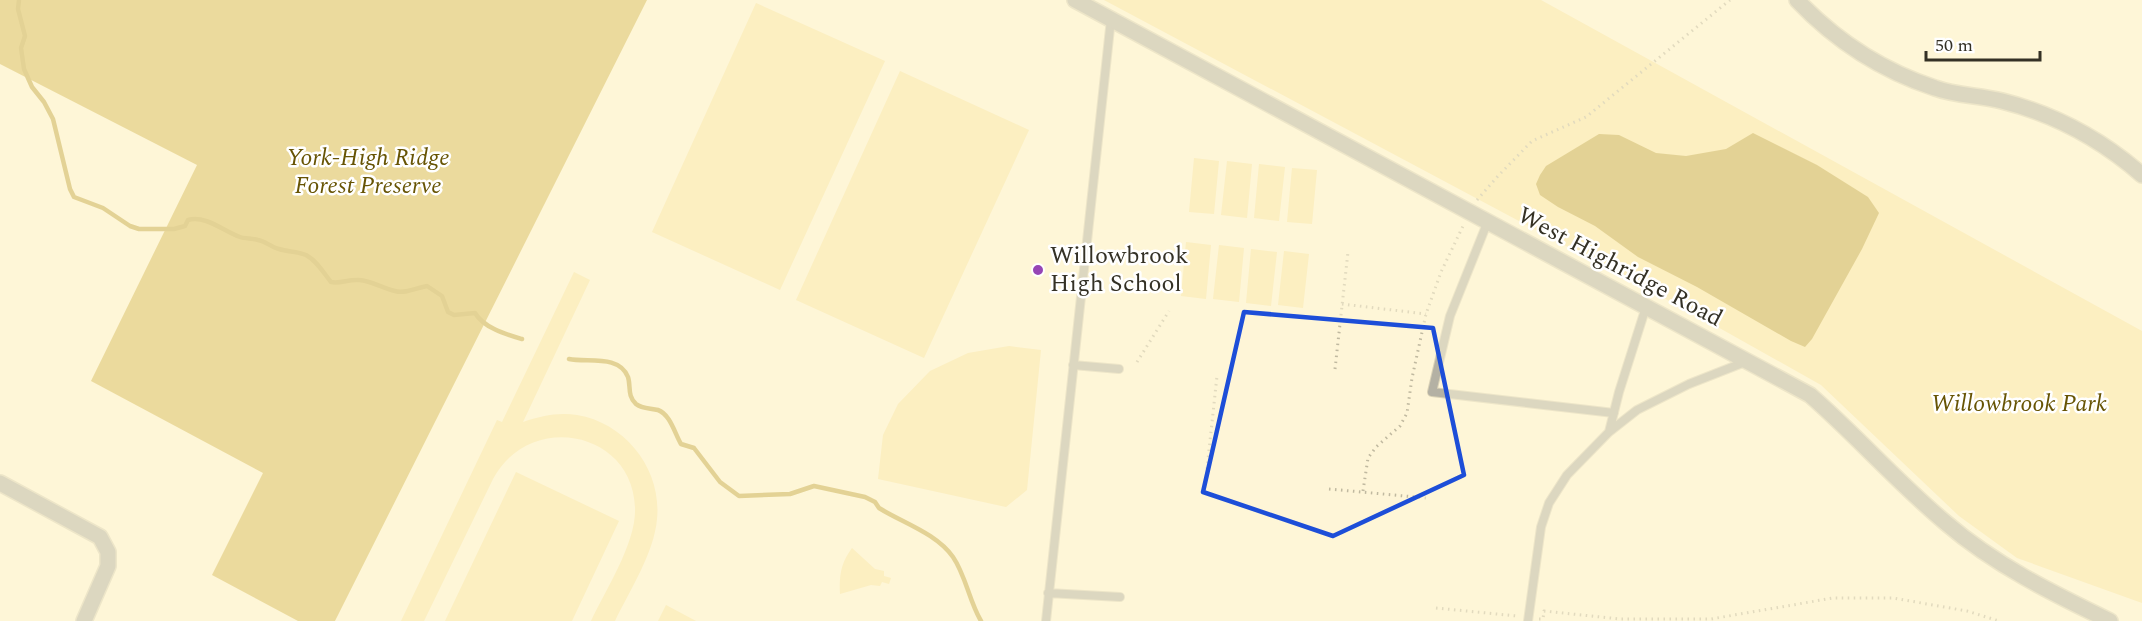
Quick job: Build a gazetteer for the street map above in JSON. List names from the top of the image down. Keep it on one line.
{"streets":{"street":["West Highridge Road"]},"parks":["York-High Ridge Forest Preserve","Willowbrook Park"],"places":["Willowbrook High School"],"scale_bar":"50 m"}
